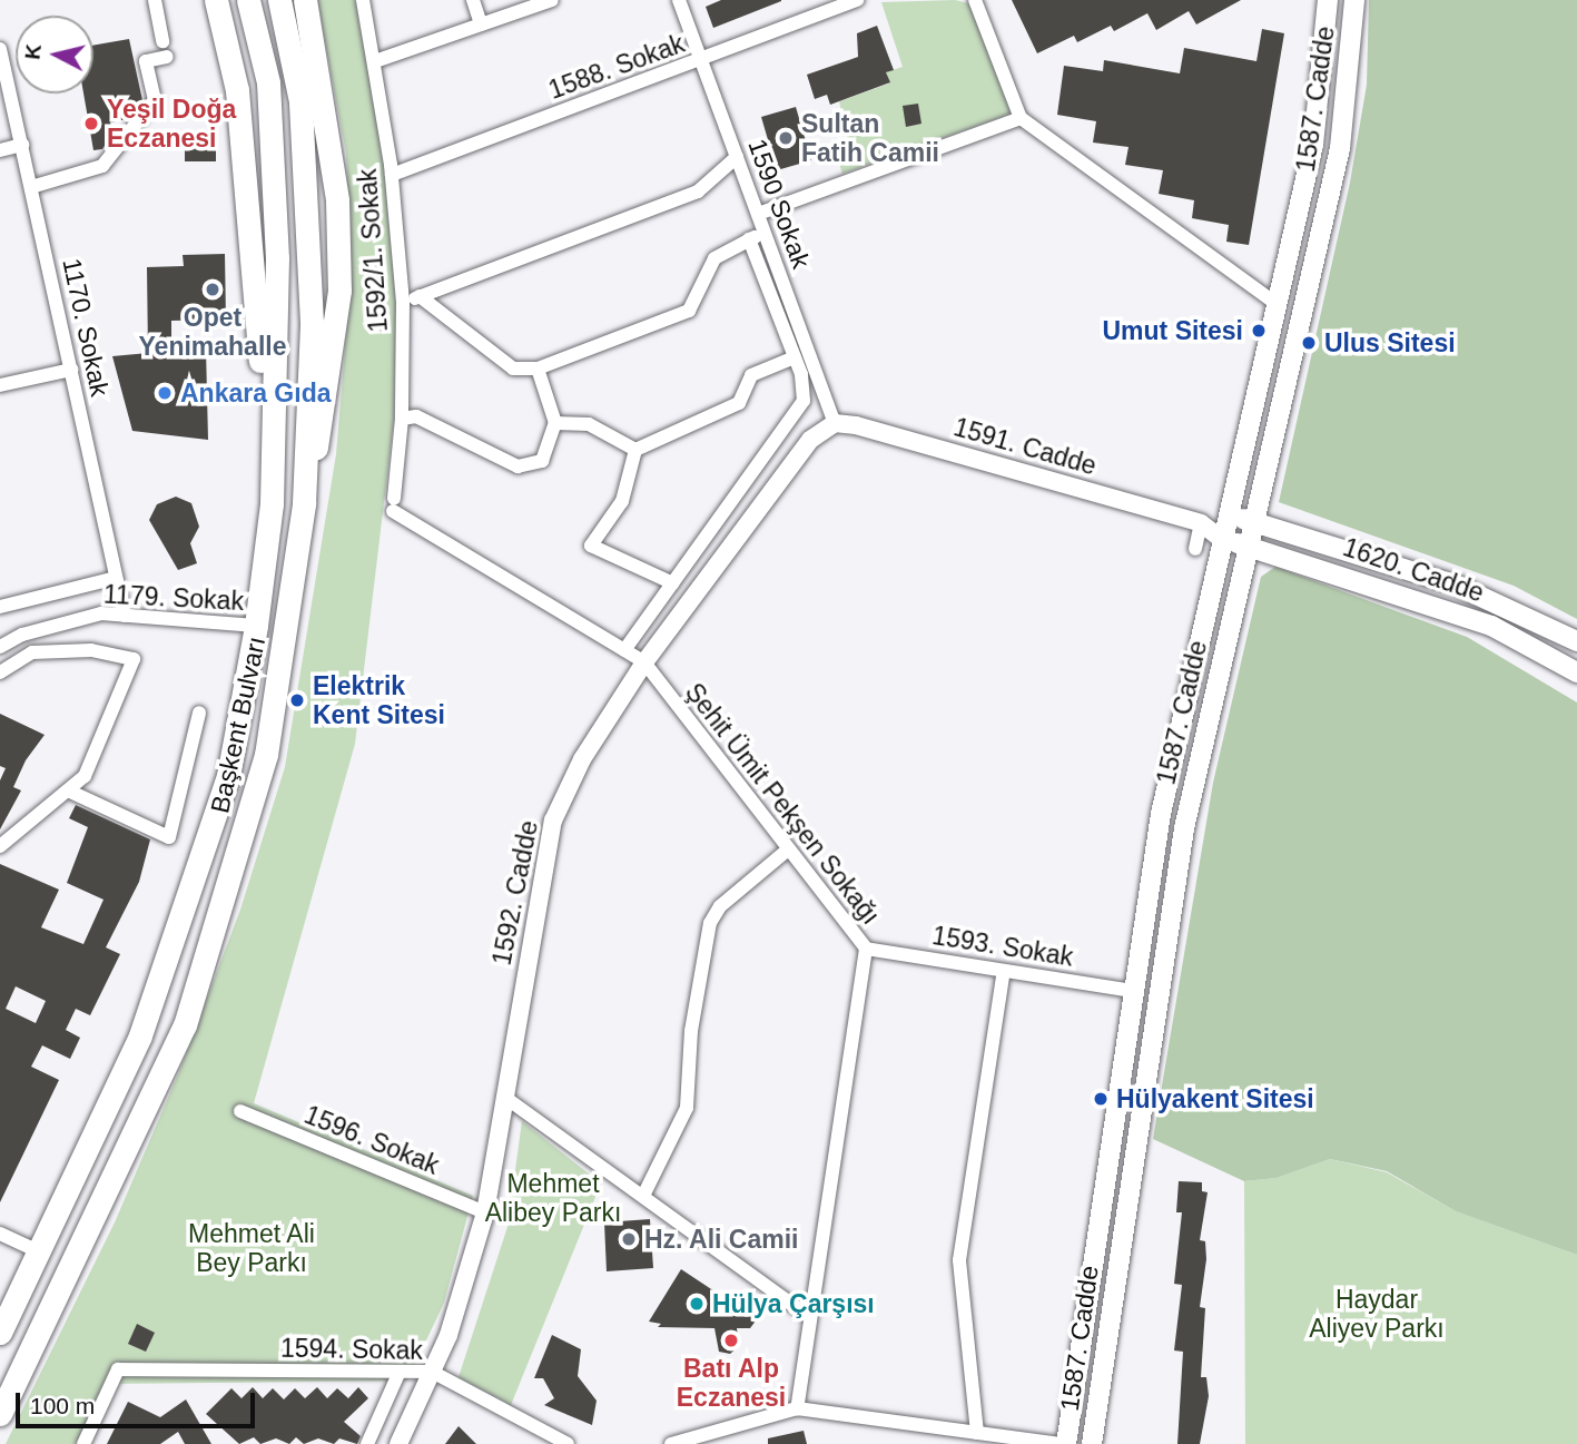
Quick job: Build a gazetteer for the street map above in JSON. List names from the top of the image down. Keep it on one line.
{"streets":{"main road":["1587. Cadde","1620. Cadde","Başkent Bulvarı"],"street":["1588. Sokak","1590 Sokak","1592/1. Sokak","1170. Sokak","1591. Cadde","1179. Sokak","Şehit Ümit Pekşen Sokağı","1592. Cadde","1593. Sokak","1596. Sokak","1594. Sokak"]},"crossings":[["1588. Sokak","1590 Sokak"],["1588. Sokak","1592/1. Sokak"],["1587. Cadde","1620. Cadde"],["1587. Cadde","1593. Sokak"],["1590 Sokak","1591. Cadde"],["1590 Sokak","1592. Cadde"],["1592/1. Sokak","Şehit Ümit Pekşen Sokağı"],["1170. Sokak","1179. Sokak"],["1591. Cadde","1592. Cadde"],["1179. Sokak","Başkent Bulvarı"],["Şehit Ümit Pekşen Sokağı","1592. Cadde"],["Şehit Ümit Pekşen Sokağı","1593. Sokak"],["1592. Cadde","1596. Sokak"],["1592. Cadde","1594. Sokak"]],"parks":["Mehmet Alibey Parkı","Mehmet Ali Bey Parkı","Haydar Aliyev Parkı"],"places":["Yeşil Doğa Eczanesi","Sultan Fatih Camii","Opet Yenimahalle","Umut Sitesi","Ulus Sitesi","Ankara Gıda","Elektrik Kent Sitesi","Hülyakent Sitesi","Hz. Ali Camii","Hülya Çarşısı","Batı Alp Eczanesi"],"scale_bar":"100 m","north":"left"}
